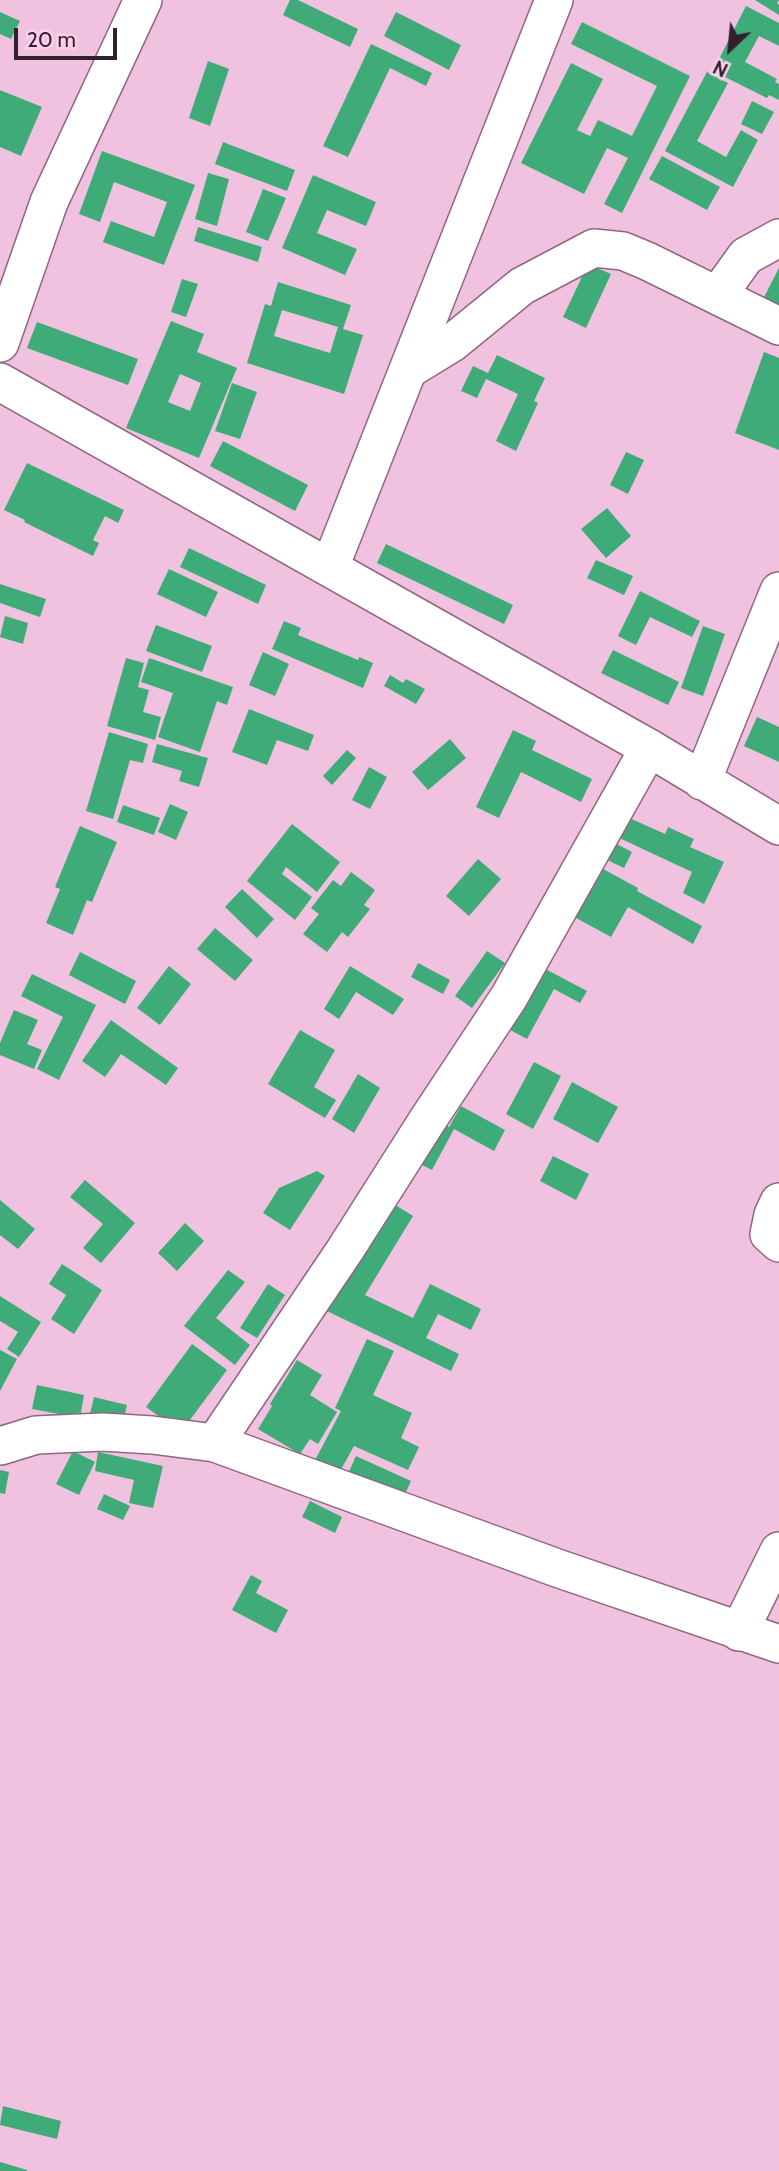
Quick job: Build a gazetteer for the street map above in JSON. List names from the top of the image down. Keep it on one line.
{"scale_bar":"20 m","north":"bottom left"}
